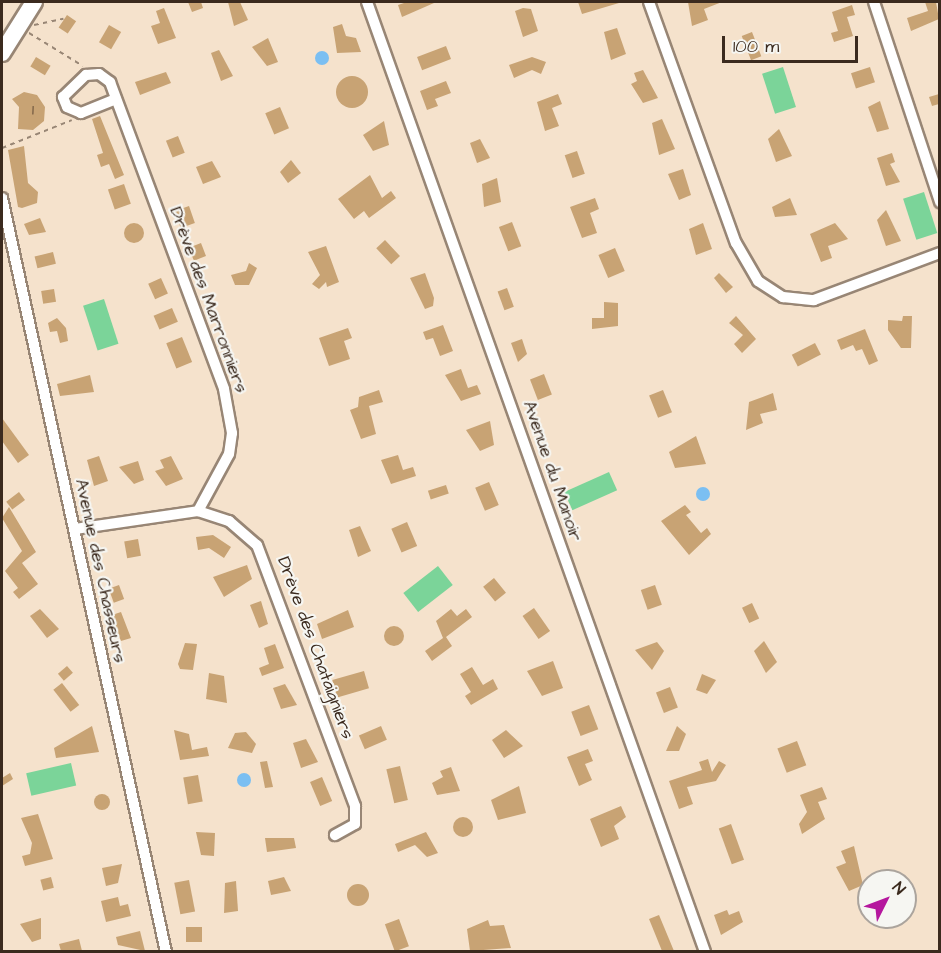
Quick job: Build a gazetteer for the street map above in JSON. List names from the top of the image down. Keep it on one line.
{"streets":{"street":["Drève des Marronniers","Avenue du Manoir","Avenue des Chasseurs","Drève des Chataigniers"]},"crossings":[["Drève des Marronniers","Drève des Chataigniers"]],"house_numbers":["1"],"scale_bar":"100 m","north":"top right"}
